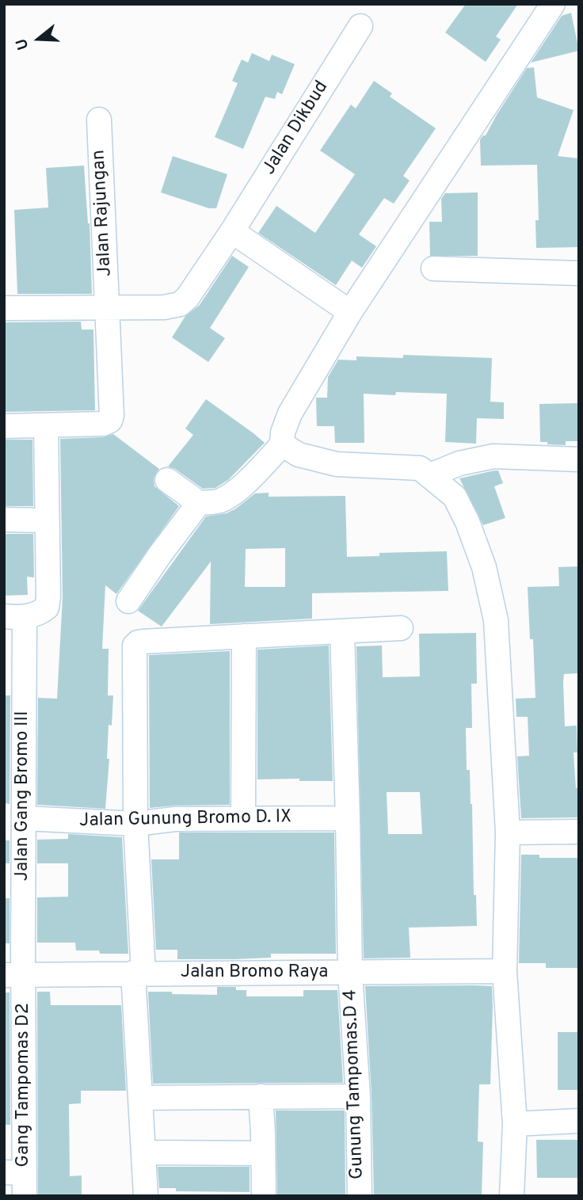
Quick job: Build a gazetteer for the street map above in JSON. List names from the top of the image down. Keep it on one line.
{"streets":{"street":["Jalan Dikbud","Jalan Rajungan","Jalan Gang Bromo III","Jalan Gunung Bromo D. IX","Jalan Bromo Raya","Gunung Tampomas.D 4","Gang Tampomas D2"]},"crossings":[["Jalan Dikbud","Jalan Rajungan"],["Jalan Gang Bromo III","Jalan Gunung Bromo D. IX"],["Jalan Gang Bromo III","Jalan Bromo Raya"],["Jalan Gang Bromo III","Gang Tampomas D2"],["Jalan Gunung Bromo D. IX","Gunung Tampomas.D 4"],["Jalan Bromo Raya","Gunung Tampomas.D 4"],["Jalan Bromo Raya","Gang Tampomas D2"]],"north":"left"}
